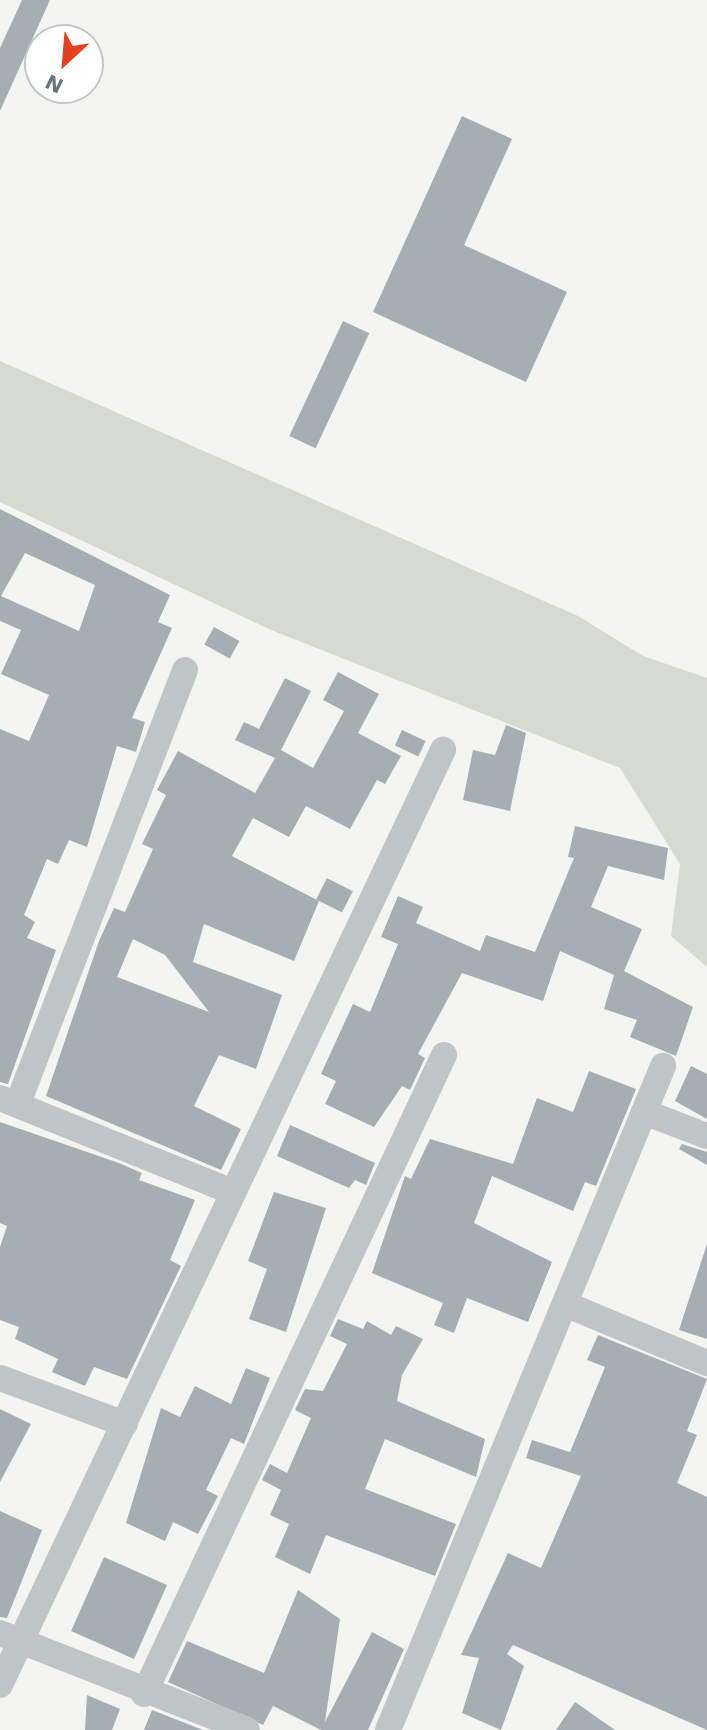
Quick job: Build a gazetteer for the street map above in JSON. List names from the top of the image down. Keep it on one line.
{"north":"bottom left"}
